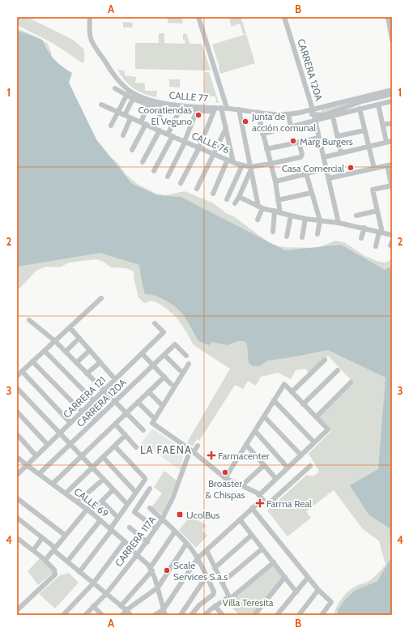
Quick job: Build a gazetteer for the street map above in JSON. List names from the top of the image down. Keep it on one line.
{"streets":{"street":["CARRERA 120A","CALLE 77","CALLE 76","CARRERA 121","CALLE 69","CARRERA 117A"]},"crossings":[["CARRERA 120A","CALLE 77"],["CARRERA 120A","CALLE 69"],["CARRERA 121","CALLE 69"],["CALLE 69","CARRERA 117A"]],"districts":["LA FAENA"],"parks":["Villa Teresita"],"places":{"other":["Cooratiendas El Veguno","Junta de acción comunal","Marg Burgers","Casa Comercial","Broaster & Chispas","Scale Services S.a.s"],"health":["Farmacenter","Farma Real"],"transit":["UcolBus"]},"grid":{"columns":["A","B"],"rows":["1","2","3","4"]}}
